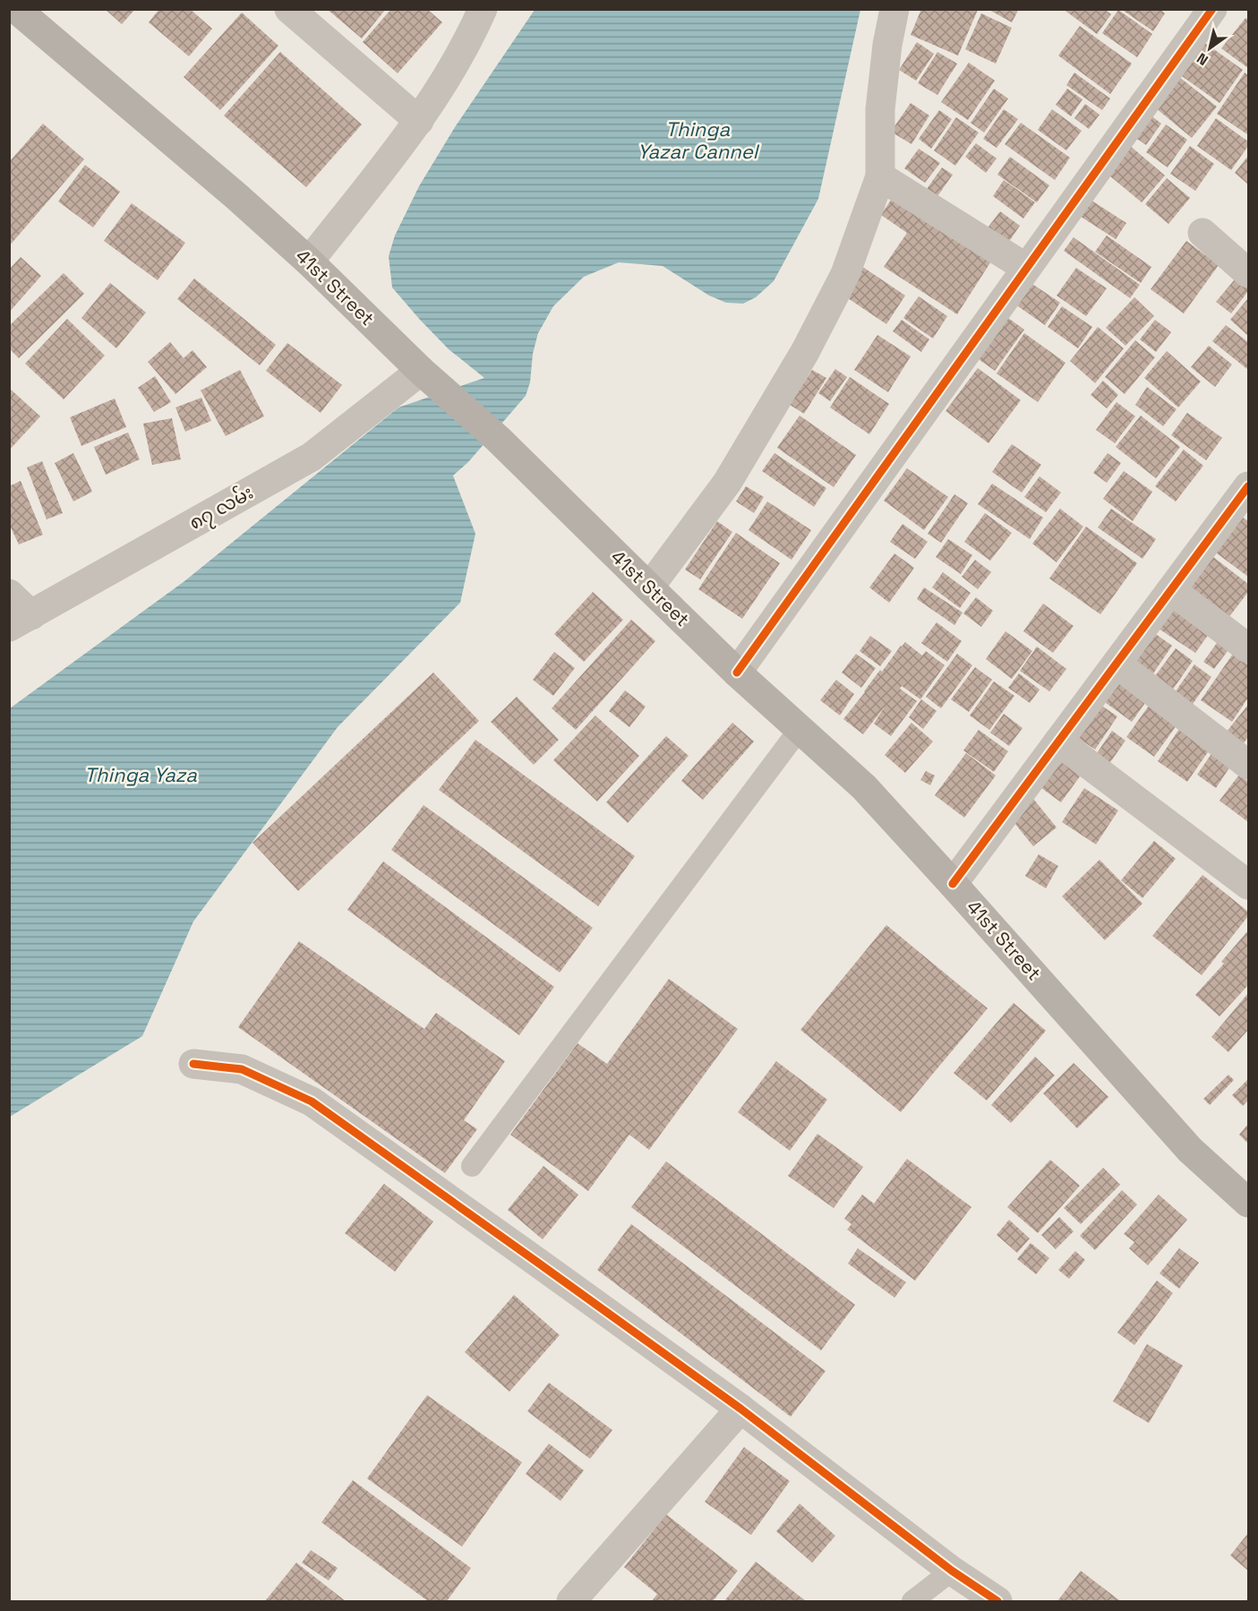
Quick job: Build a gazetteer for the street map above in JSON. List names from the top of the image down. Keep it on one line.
{"streets":{"main road":["41st Street"],"street":["၈၇ လမ်း"]},"crossings":[["41st Street","၈၇ လမ်း"]],"water":["Thinga Yazar Cannel","Thinga Yaza"],"north":"bottom left"}
